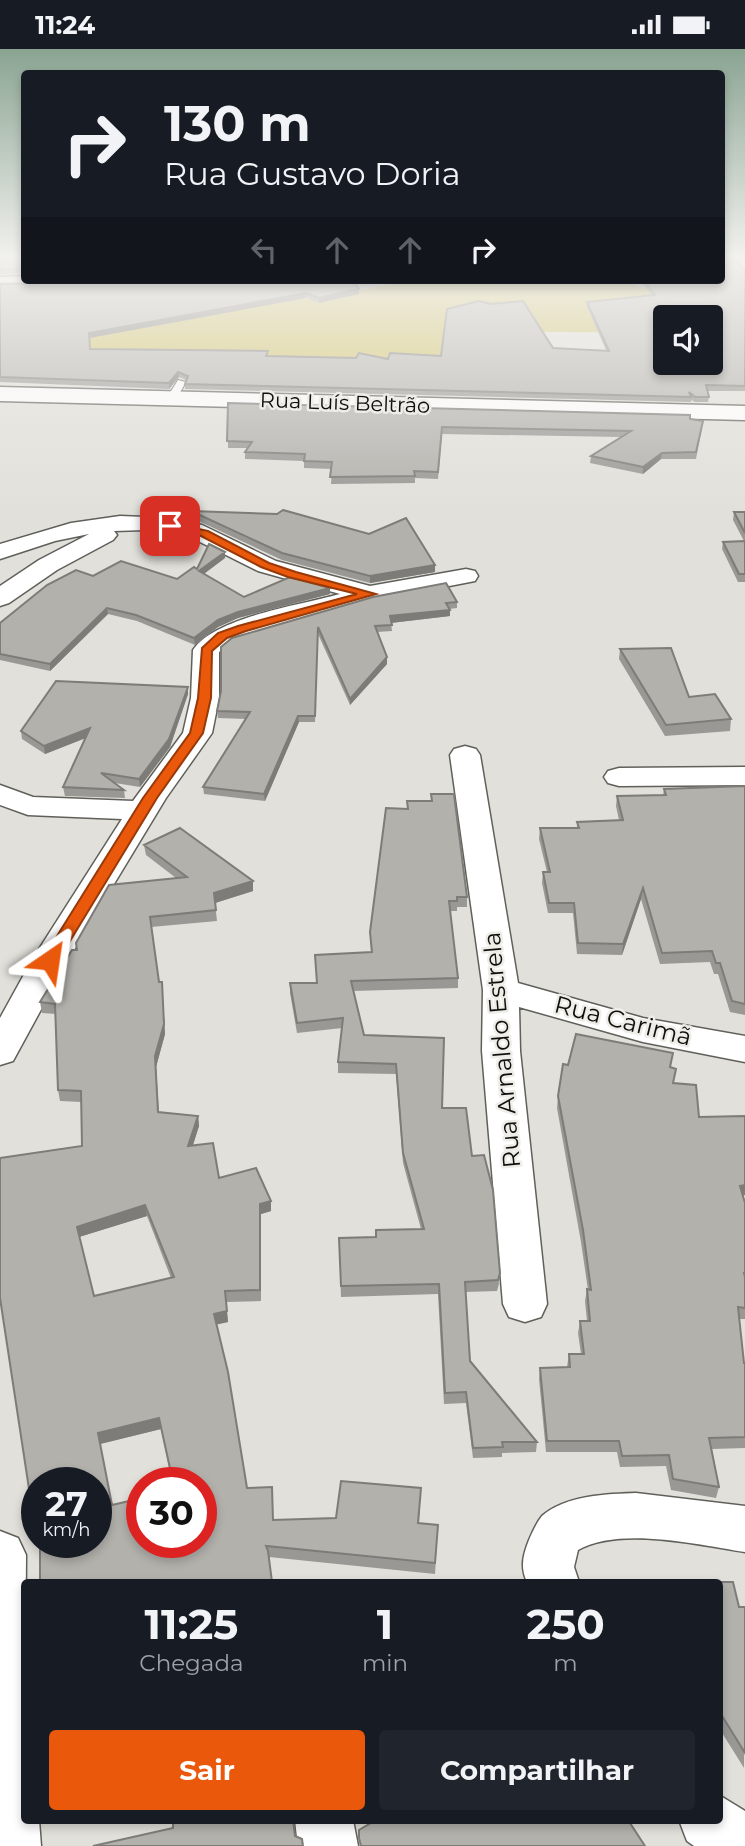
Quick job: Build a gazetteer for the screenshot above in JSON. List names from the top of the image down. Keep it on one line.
{"streets":{"main road":["Rua Luís Beltrão"],"street":["Rua Carimã","Rua Arnaldo Estrela"]},"crossings":[["Rua Carimã","Rua Arnaldo Estrela"]],"page":{"status":"11:24","turn":["130 m","Rua Gustavo Doria"],"speed":"27 km/h","limit":"30","eta":["11:25","Chegada","1","min","250","m"],"buttons":["Sair","Compartilhar"]}}
